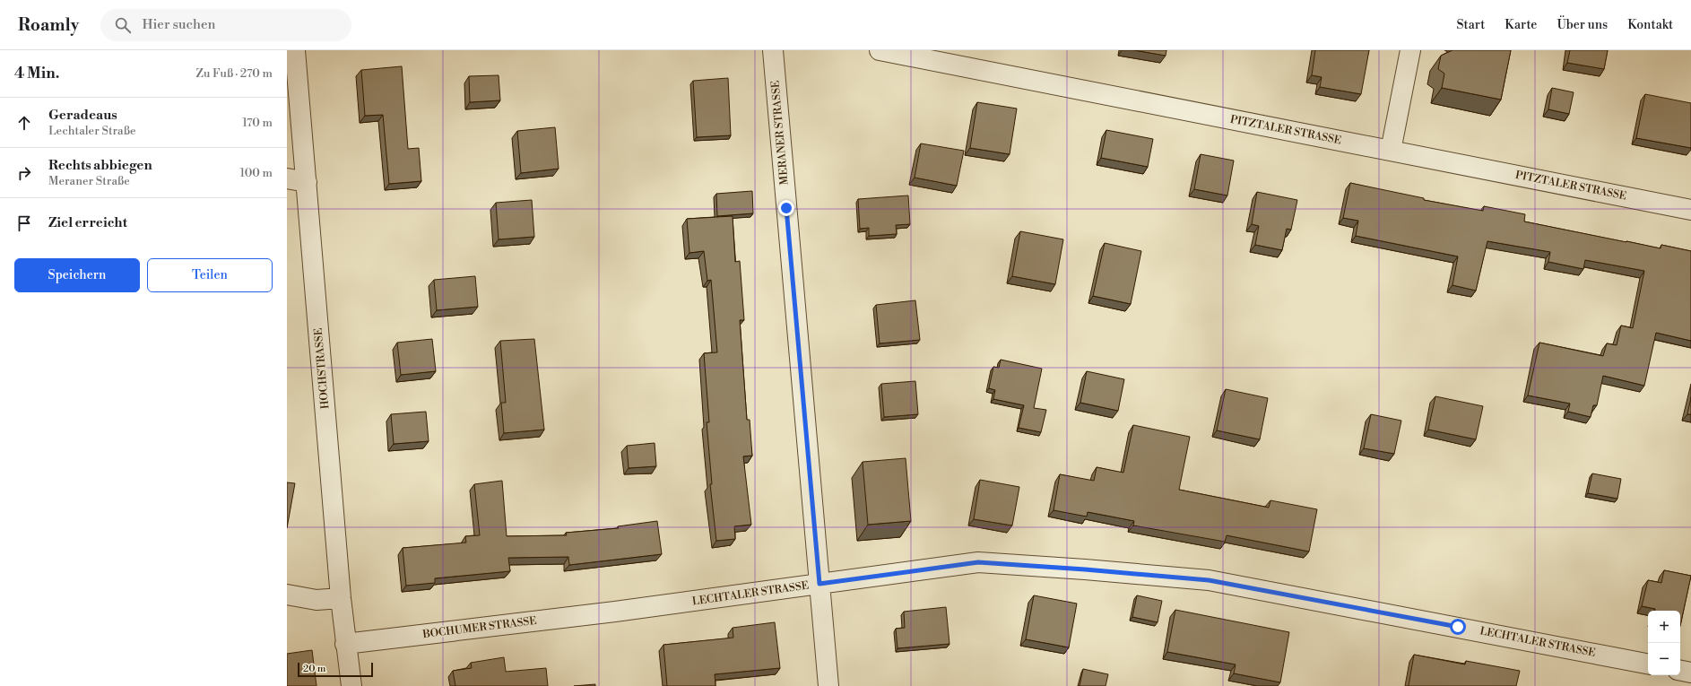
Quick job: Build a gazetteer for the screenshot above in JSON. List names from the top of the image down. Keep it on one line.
{"streets":{"street":["PITZTALER STRASSE","MERANER STRASSE","HOCHSTRASSE","LECHTALER STRASSE","BOCHUMER STRASSE"]},"crossings":[["MERANER STRASSE","LECHTALER STRASSE"],["HOCHSTRASSE","BOCHUMER STRASSE"],["LECHTALER STRASSE","BOCHUMER STRASSE"]],"scale_bar":"20 m","page":{"header":"Roamly","search":"Hier suchen","nav":["Start","Karte","Über uns","Kontakt"],"heading":["4 Min.","Zu Fuß · 270 m"],"list":[["Geradeaus","Lechtaler Straße","170 m"],["Rechts abbiegen","Meraner Straße","100 m"],"Ziel erreicht"],"buttons":["Speichern","Teilen"],"map_buttons":["+","−"],"scale":"20 m"}}
